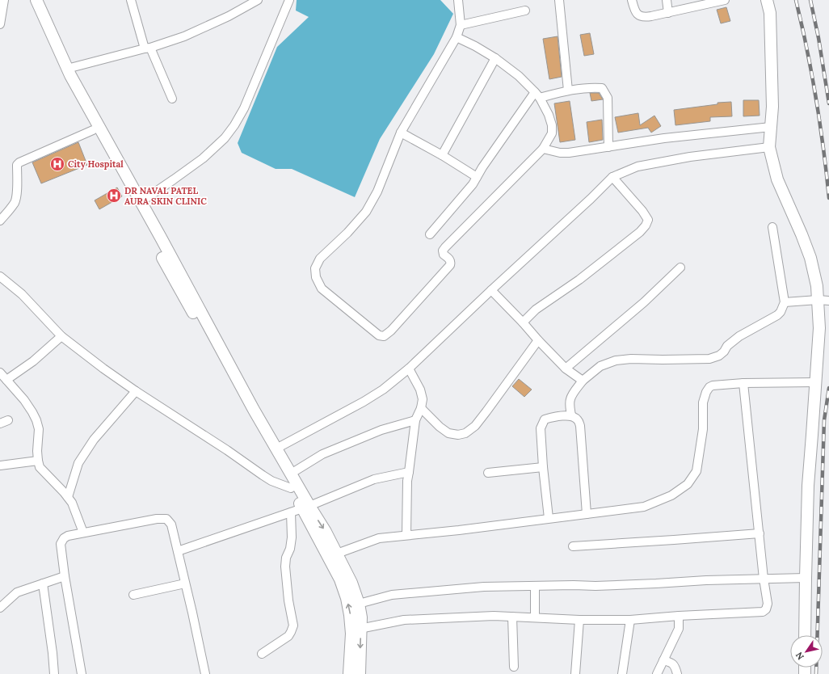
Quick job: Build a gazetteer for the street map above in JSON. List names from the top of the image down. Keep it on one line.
{"places":{"hospital":["City Hospital","DR NAVAL PATEL AURA SKIN CLINIC"]},"north":"bottom left"}
